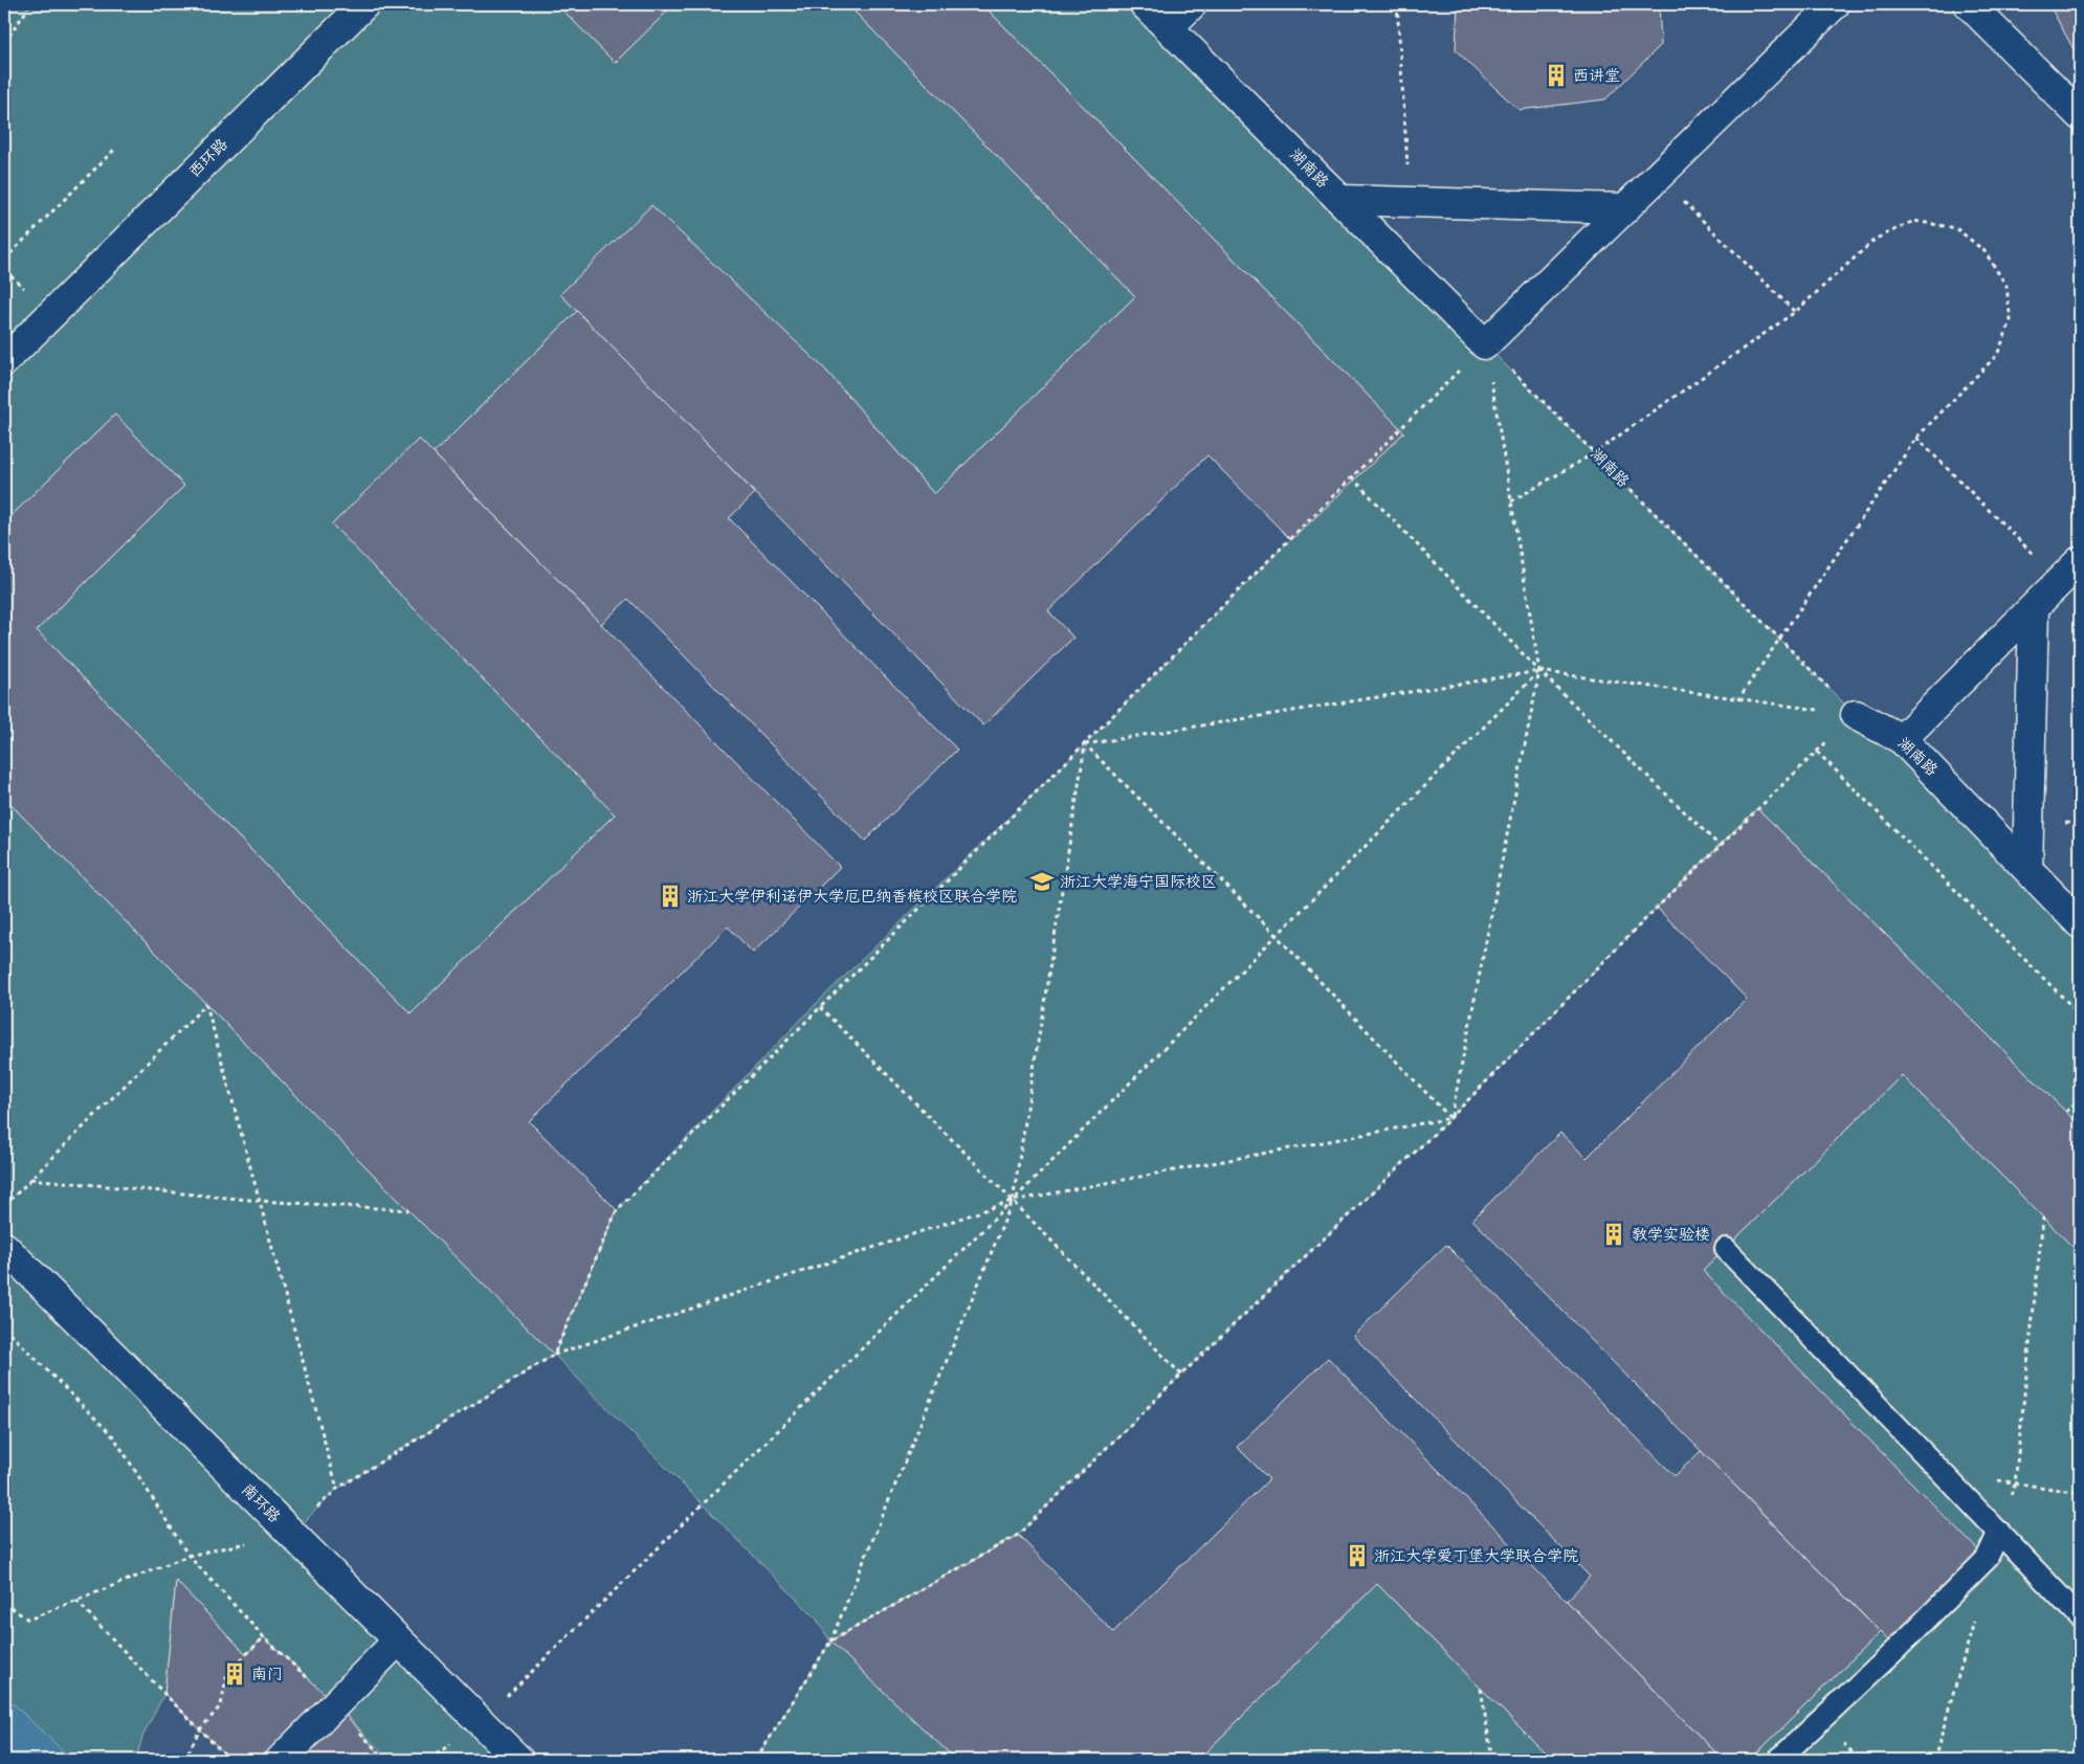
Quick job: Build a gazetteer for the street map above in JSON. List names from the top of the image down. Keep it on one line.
{"streets":{"street":["西环路","湖南路","南环路"]},"places":{"building":["西讲堂","浙江大学伊利诺伊大学厄巴纳香槟校区联合学院","教学实验楼","浙江大学爱丁堡大学联合学院","南门"],"school or university":["浙江大学海宁国际校区"]}}
